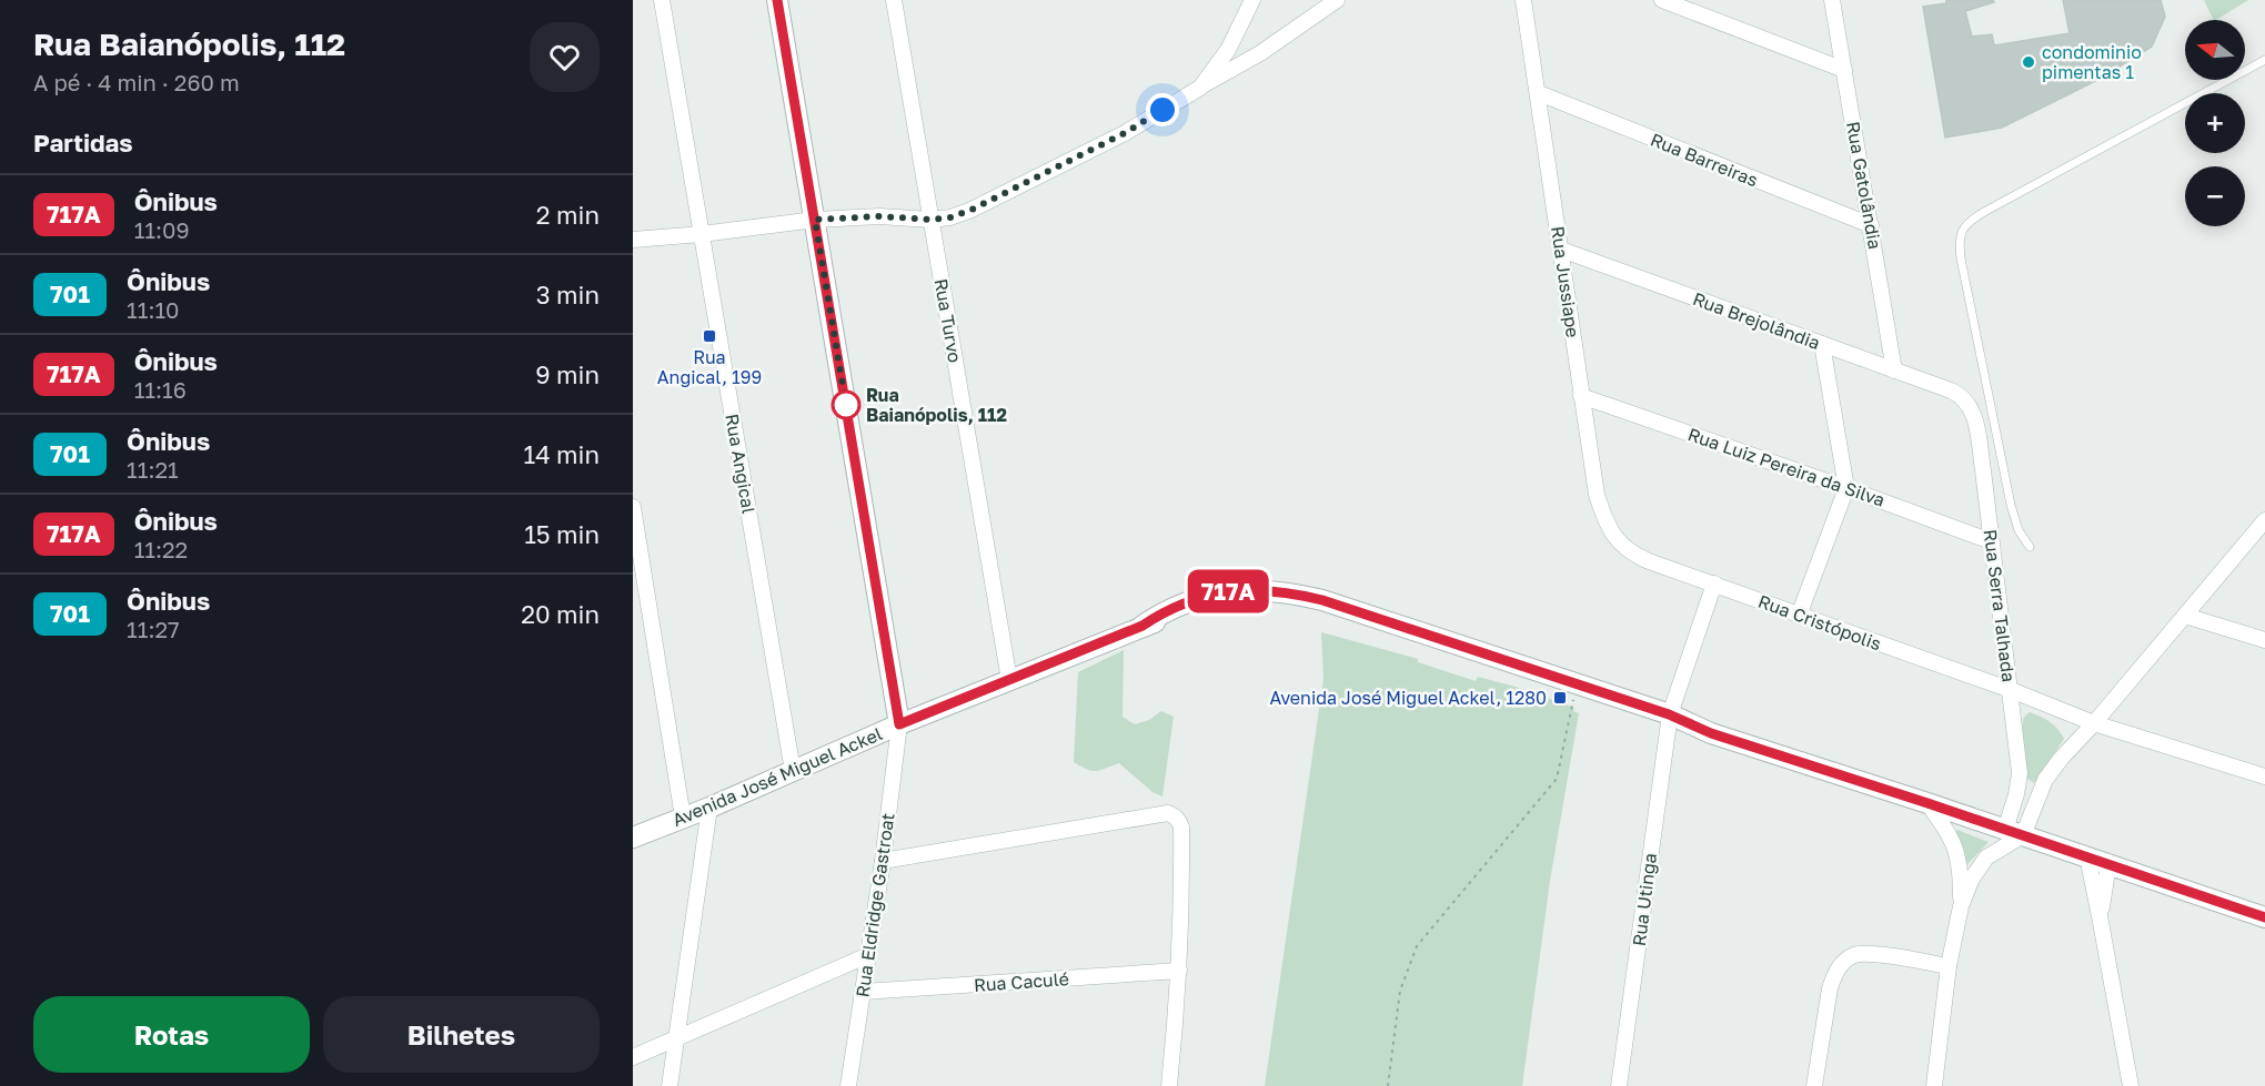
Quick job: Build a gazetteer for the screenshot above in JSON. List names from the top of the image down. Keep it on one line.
{"streets":{"street":["Rua Barreiras","Rua Gatolândia","Rua Jussiape","Rua Turvo","Rua Brejolândia","Rua Angical","Rua Luiz Pereira da Silva","Rua Serra Talhada","Rua Cristópolis","Avenida José Miguel Ackel","Rua Utinga","Rua Eldridge Gastroat","Rua Caculé"]},"crossings":[["Rua Barreiras","Rua Gatolândia"],["Rua Barreiras","Rua Jussiape"],["Rua Gatolândia","Rua Brejolândia"],["Rua Jussiape","Rua Brejolândia"],["Rua Jussiape","Rua Luiz Pereira da Silva"],["Rua Jussiape","Rua Cristópolis"],["Rua Turvo","Avenida José Miguel Ackel"],["Rua Brejolândia","Rua Serra Talhada"],["Rua Angical","Avenida José Miguel Ackel"],["Rua Luiz Pereira da Silva","Rua Serra Talhada"],["Rua Serra Talhada","Rua Cristópolis"],["Rua Serra Talhada","Avenida José Miguel Ackel"],["Rua Cristópolis","Rua Utinga"],["Avenida José Miguel Ackel","Rua Utinga"],["Avenida José Miguel Ackel","Rua Eldridge Gastroat"],["Rua Eldridge Gastroat","Rua Caculé"]],"places":{"other":["condominio pimentas 1","Rua Baianópolis, 112"],"transit":["Rua Angical, 199","Avenida José Miguel Ackel, 1280"]},"lines":["bus line 717A"],"north":"left","page":{"heading":[["Rua Baianópolis, 112","A pé · 4 min · 260 m"],"Partidas"],"on_map":"717A","map_buttons":["+","−"],"list":[{"mark":"717A","name":"Ônibus","note":"11:09","value":"2 min"},{"mark":"701","name":"Ônibus","note":"11:10","value":"3 min"},{"mark":"717A","name":"Ônibus","note":"11:16","value":"9 min"},{"mark":"701","name":"Ônibus","note":"11:21","value":"14 min"},{"mark":"717A","name":"Ônibus","note":"11:22","value":"15 min"},{"mark":"701","name":"Ônibus","note":"11:27","value":"20 min"}],"buttons":["Rotas","Bilhetes"]}}
